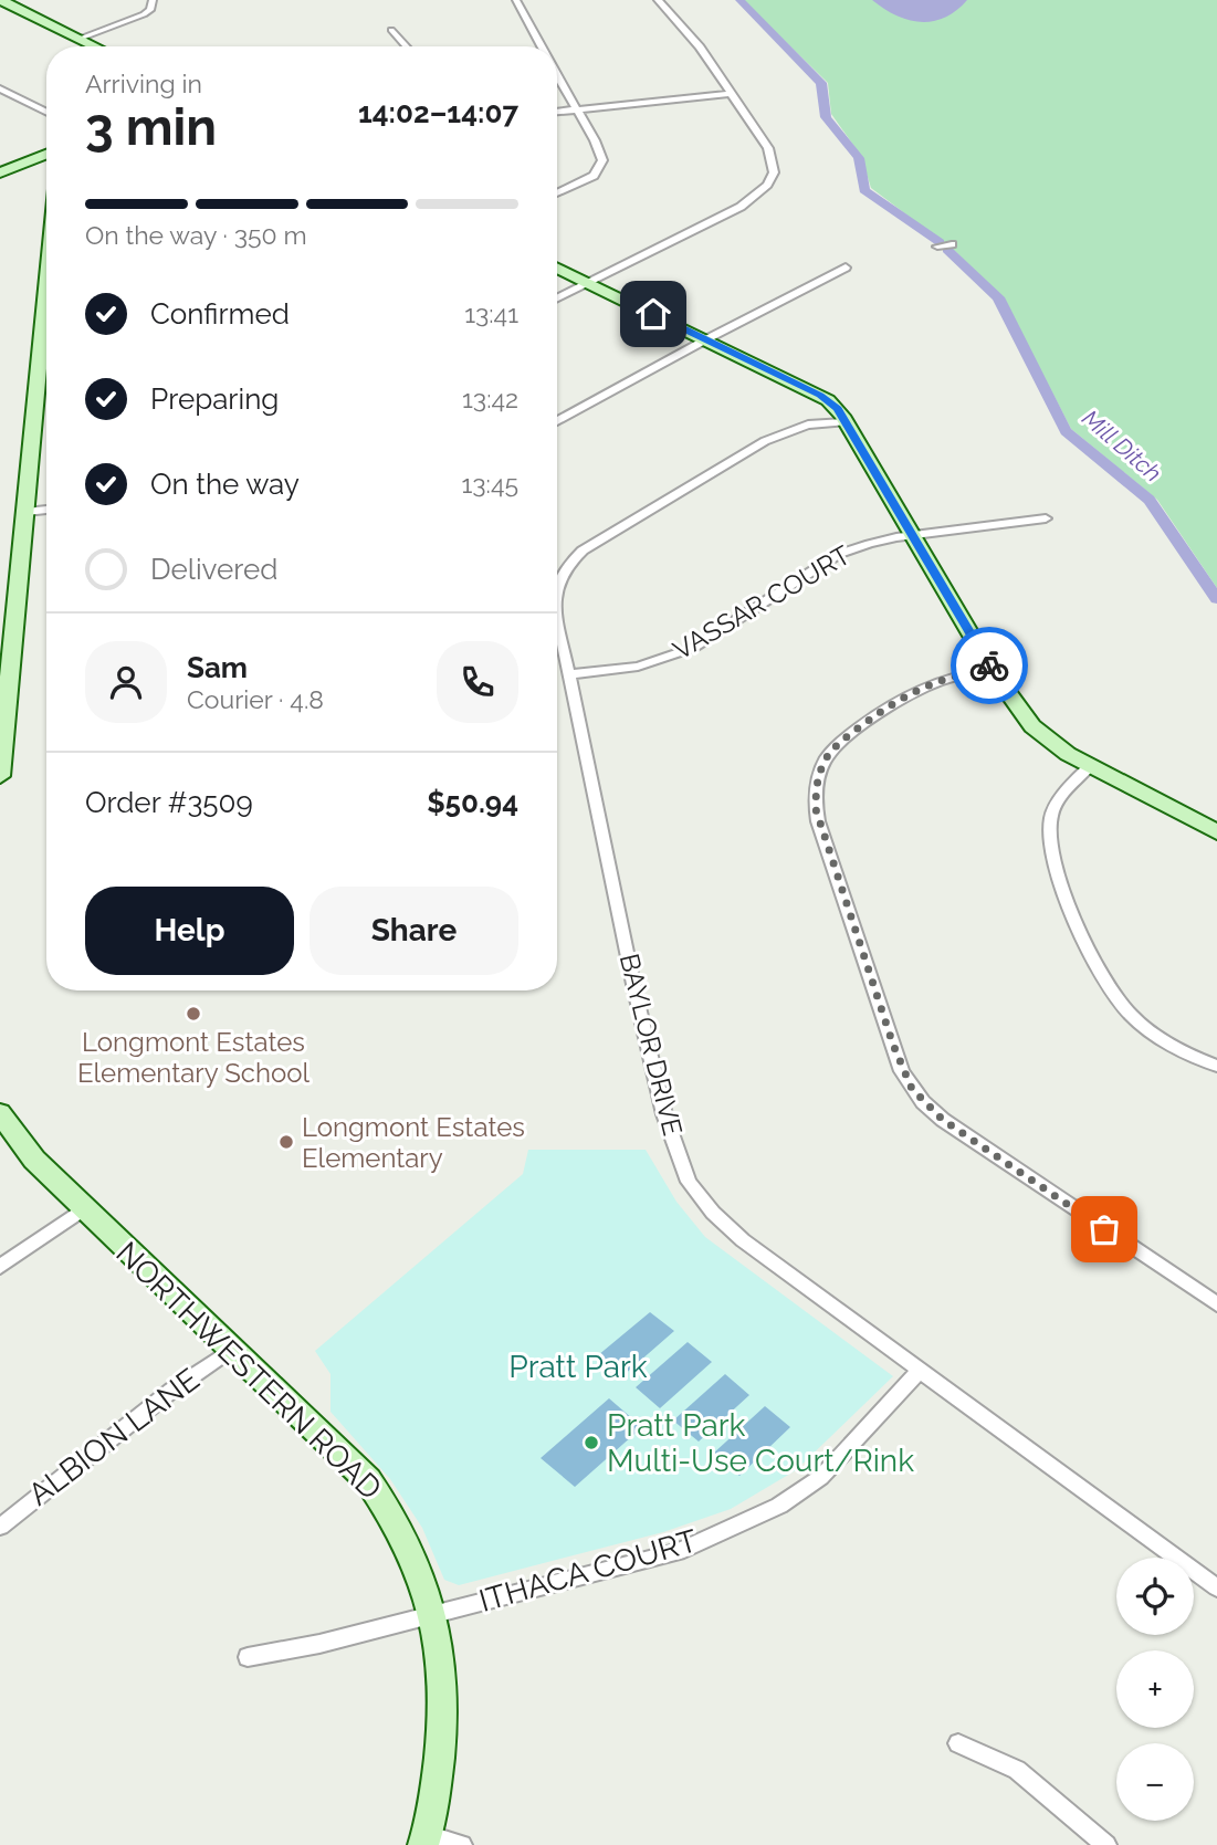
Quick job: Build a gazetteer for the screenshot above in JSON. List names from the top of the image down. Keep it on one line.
{"streets":{"street":["VASSAR COURT","BAYLOR DRIVE","NORTHWESTERN ROAD","ALBION LANE","ITHACA COURT"]},"crossings":[["VASSAR COURT","BAYLOR DRIVE"],["BAYLOR DRIVE","ITHACA COURT"],["NORTHWESTERN ROAD","ALBION LANE"],["NORTHWESTERN ROAD","ITHACA COURT"]],"water":["Mill Ditch"],"parks":["Pratt Park"],"places":["Longmont Estates Elementary School","Longmont Estates Elementary","Pratt Park Multi-Use Court/Rink"],"page":{"heading":["3 min","Arriving in","14:02–14:07"],"panel":["Sam","Courier · 4.8","Order #3509","$50.94"],"bar":"On the way · 350 m","list":[["Confirmed","13:41"],["Preparing","13:42"],["On the way","13:45"],"Delivered"],"buttons":["Help","Share"],"map_buttons":["+","−"]}}
